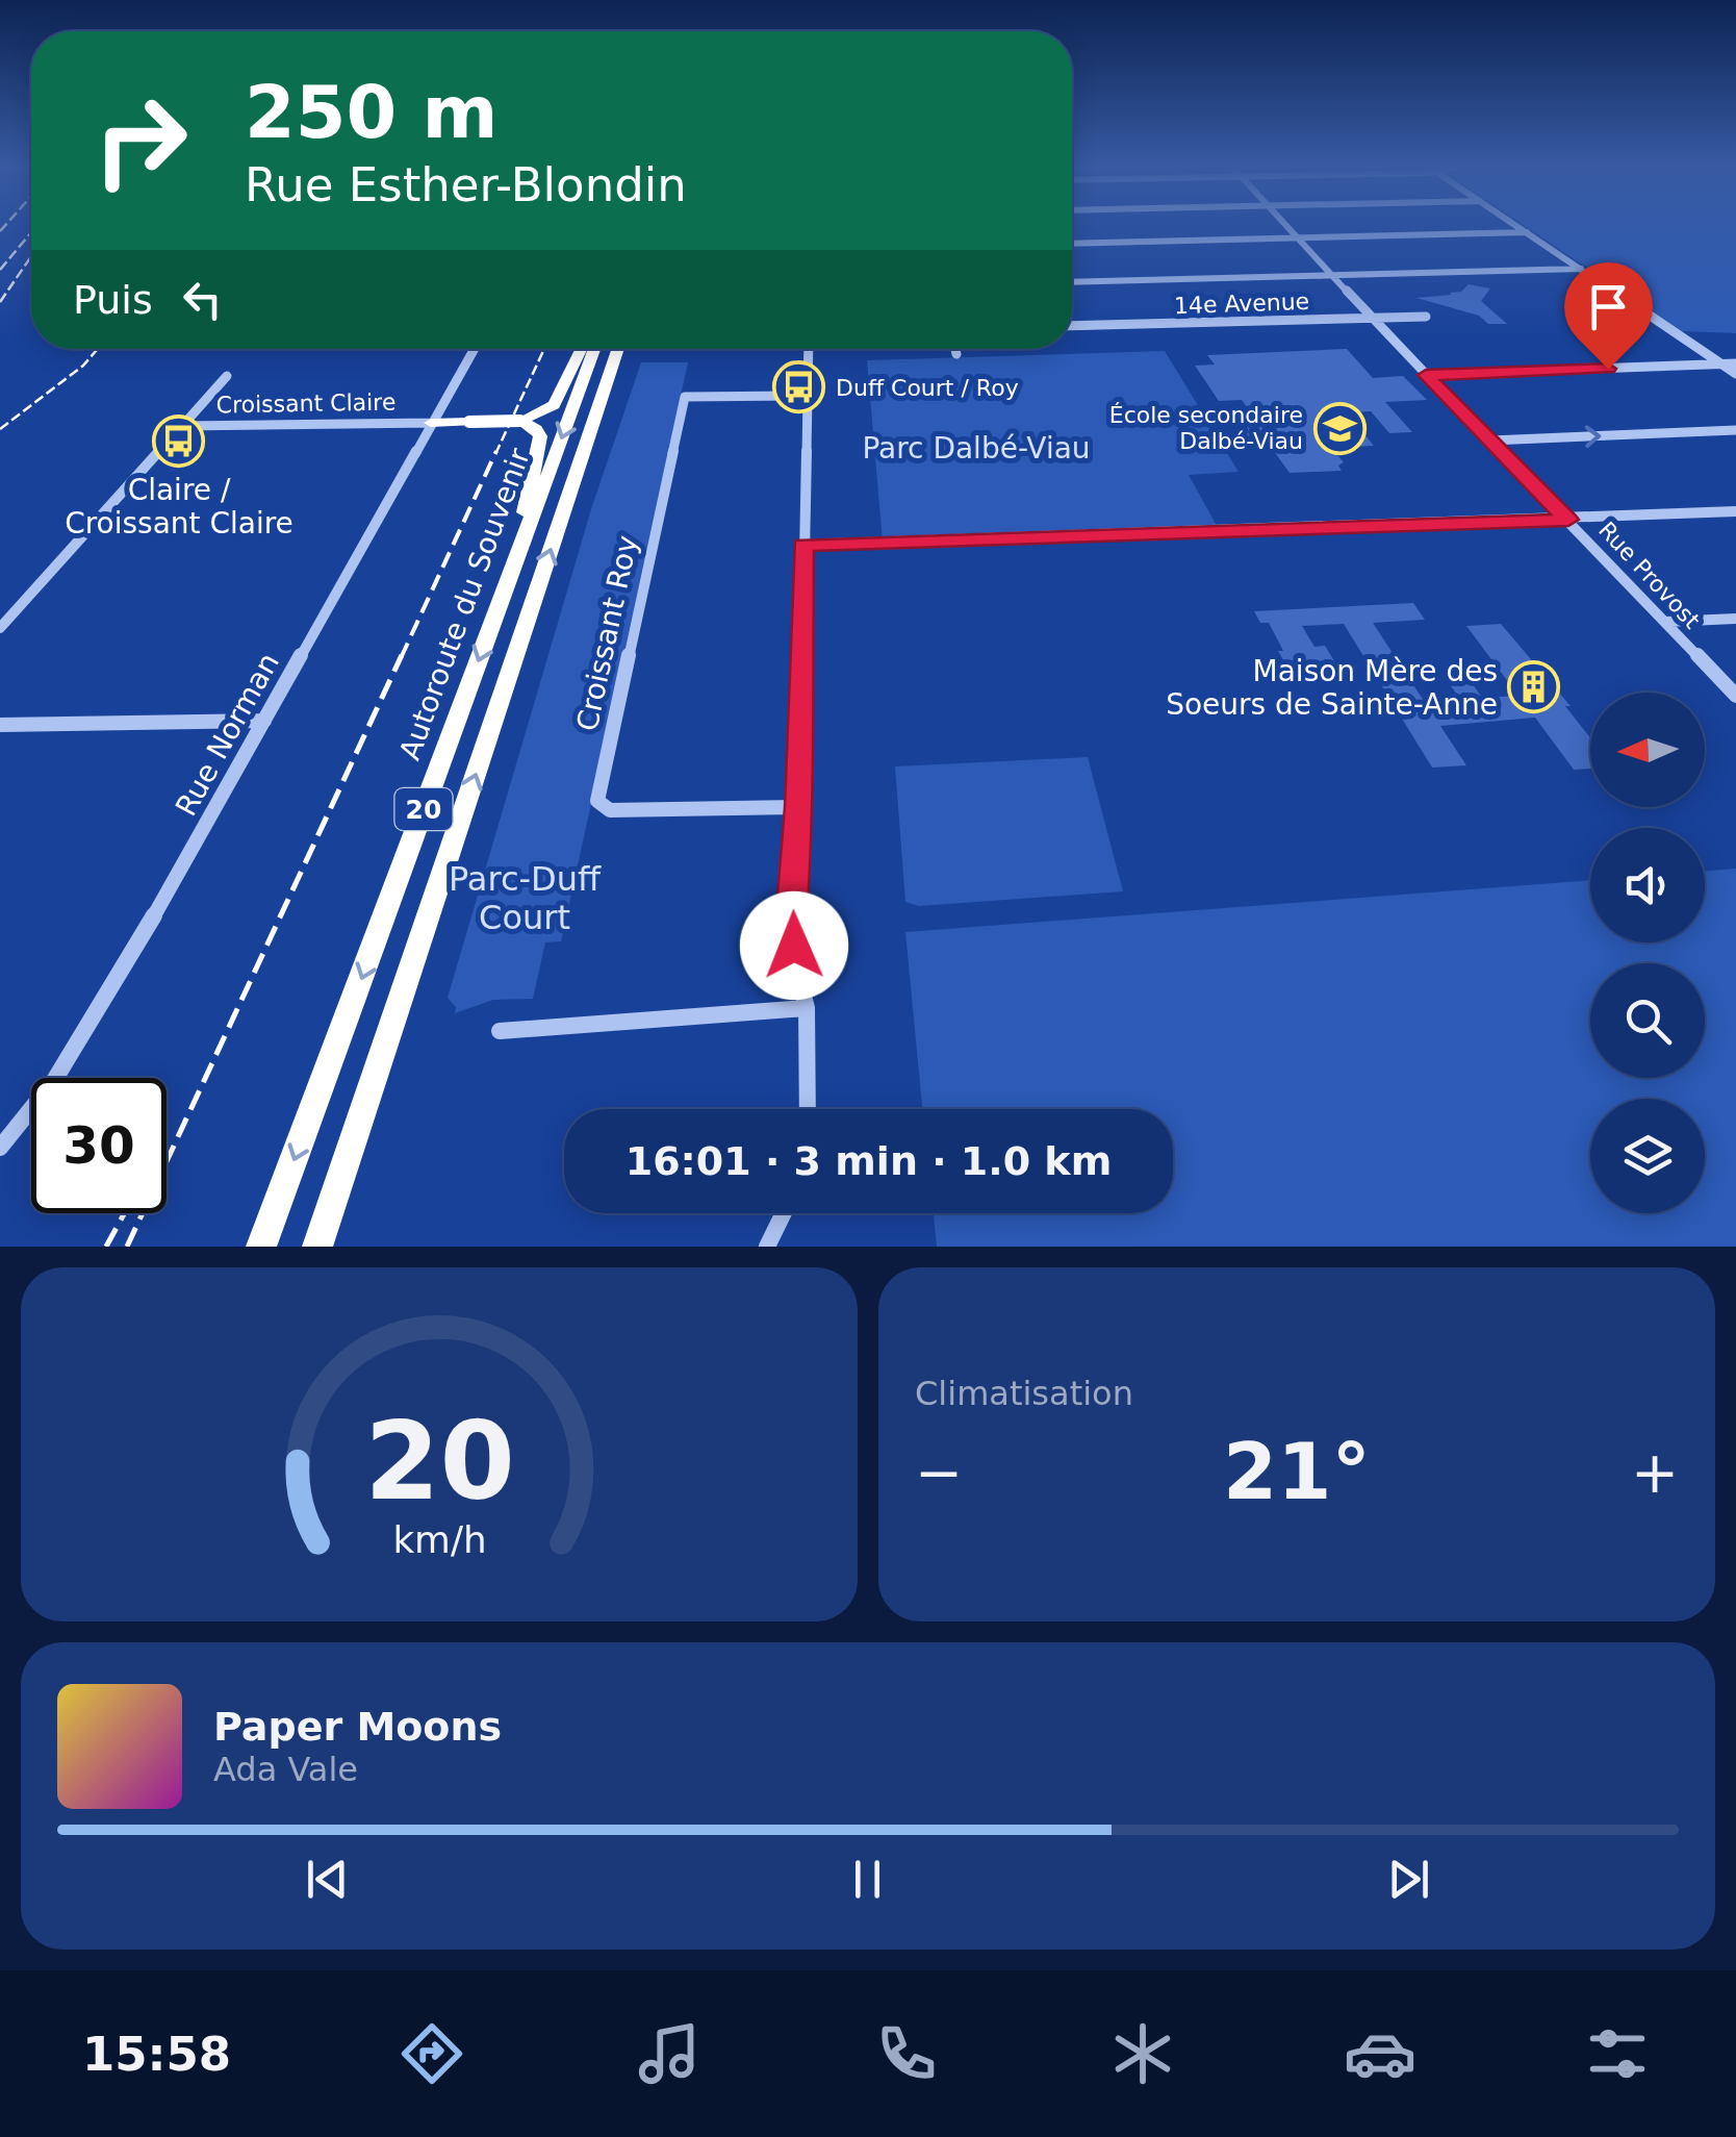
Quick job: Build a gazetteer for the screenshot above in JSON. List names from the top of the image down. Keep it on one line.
{"streets":{"highway":["Autoroute du Souvenir","20"],"street":["14e Avenue","Croissant Claire","Rue Provost","Croissant Roy","Rue Norman"]},"crossings":[["14e Avenue","Rue Provost"],["Croissant Claire","Rue Norman"]],"parks":["Parc Dalbé-Viau","Parc-Duff Court"],"places":{"bus stop":["Duff Court / Roy","Claire / Croissant Claire"],"school or university":["École secondaire Dalbé-Viau"],"building":["Maison Mère des Soeurs de Sainte-Anne"]},"north":"left","page":{"turn":["250 m","Rue Esther-Blondin"],"then":"Puis","limit":"30","trip":"16:01 · 3 min · 1.0 km","tile":"Climatisation","heat":["−","21°","+"],"song":["Paper Moons","Ada Vale"],"tabs":"15:58","gauge":["20","km/h"]}}
